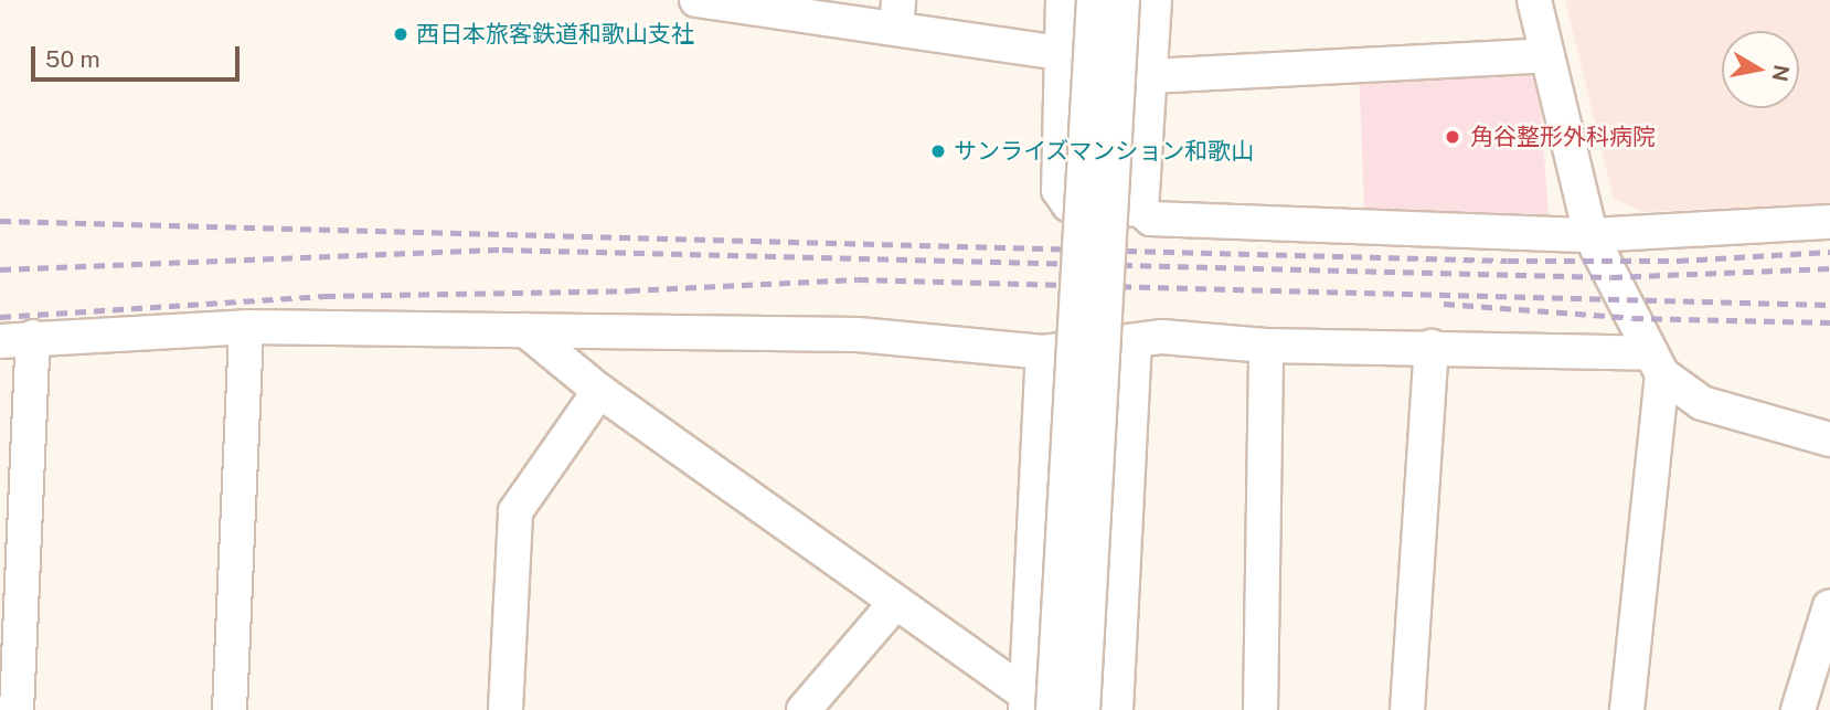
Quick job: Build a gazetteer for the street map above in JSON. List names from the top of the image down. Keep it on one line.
{"places":["西日本旅客鉄道和歌山支社","角谷整形外科病院","サンライズマンション和歌山"],"scale_bar":"50 m","north":"right"}
